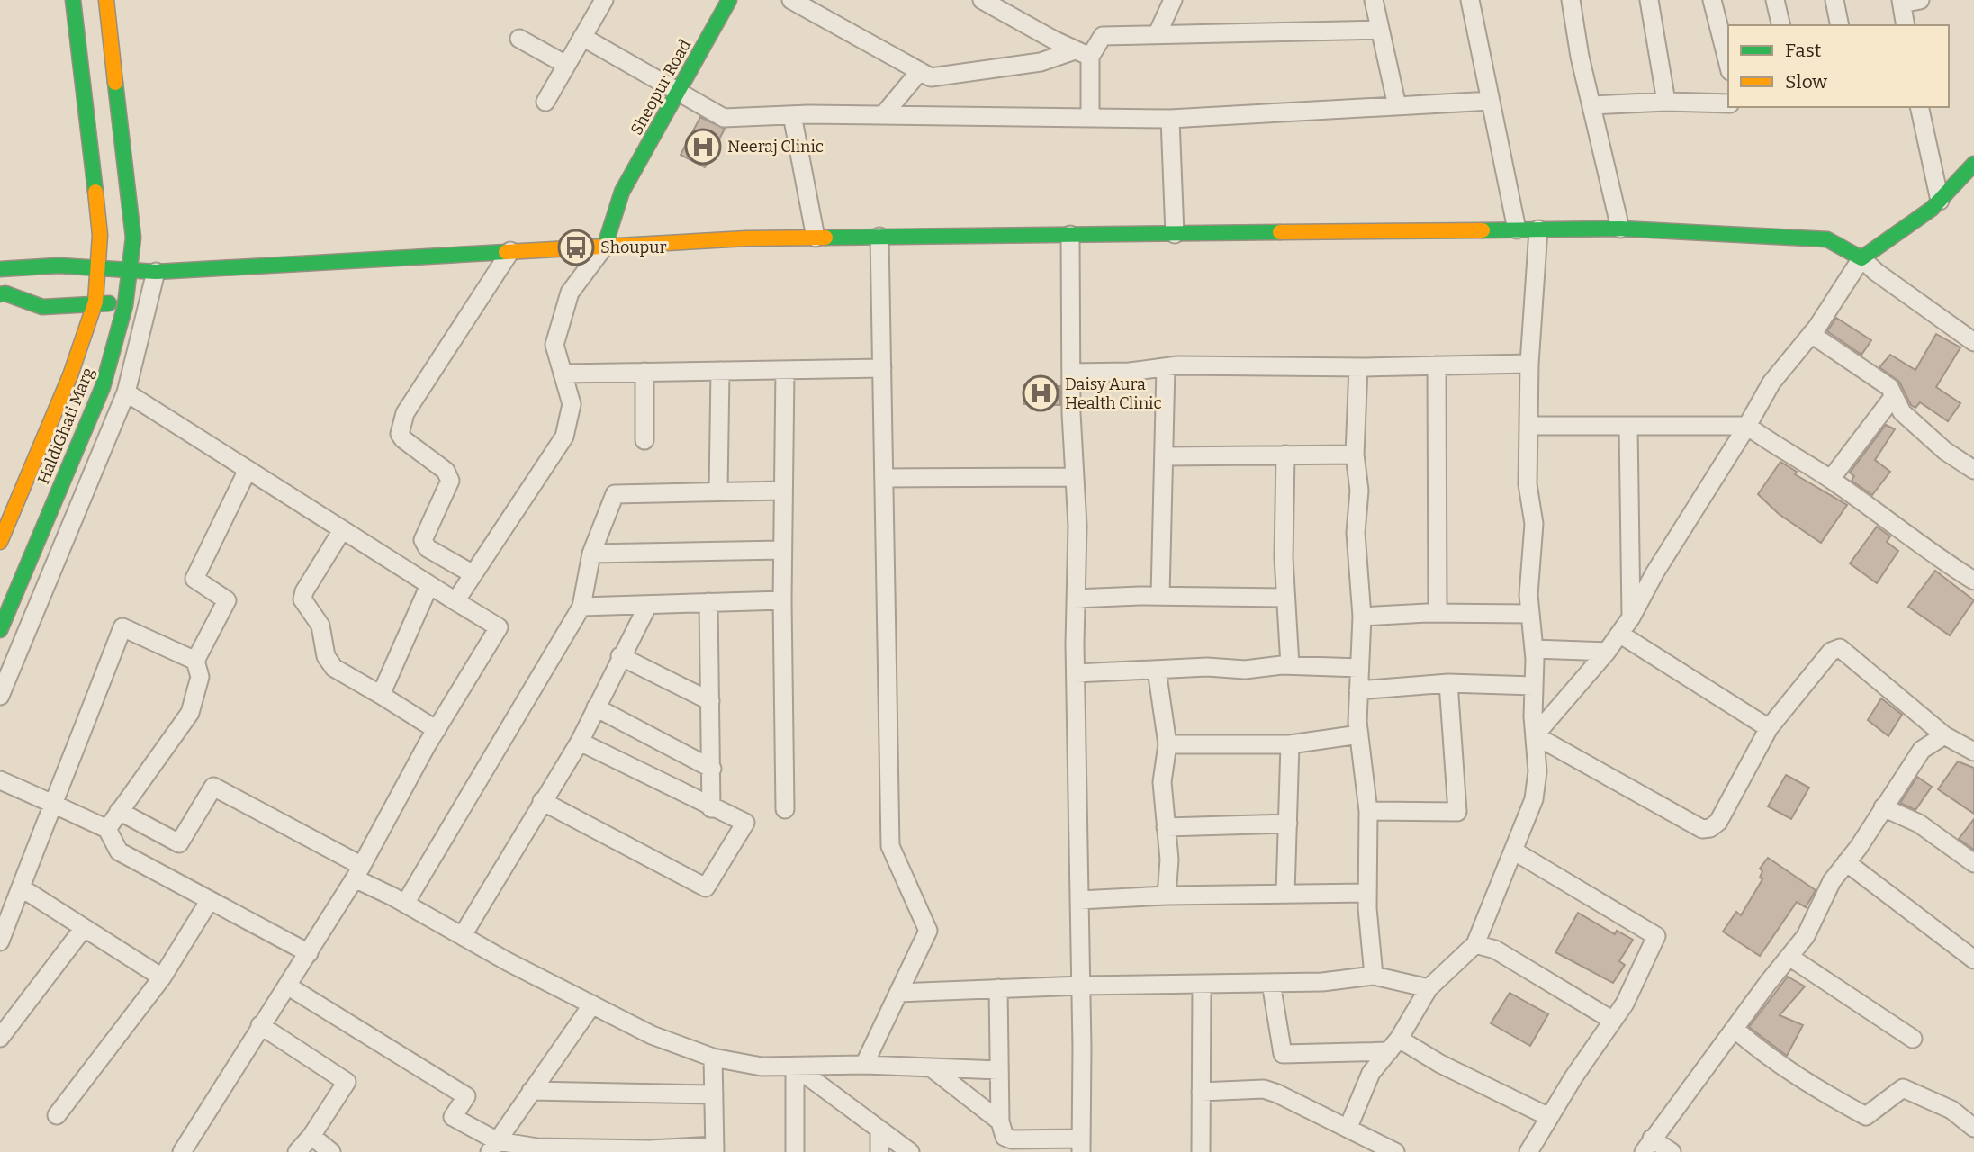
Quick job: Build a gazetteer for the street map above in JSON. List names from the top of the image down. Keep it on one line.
{"streets":{"street":["Sheopur Road","HaldiGhati Marg"]},"places":{"hospital":["Neeraj Clinic","Daisy Aura Health Clinic"],"bus stop":["Shoupur"]},"legend":["Fast","Slow"]}
